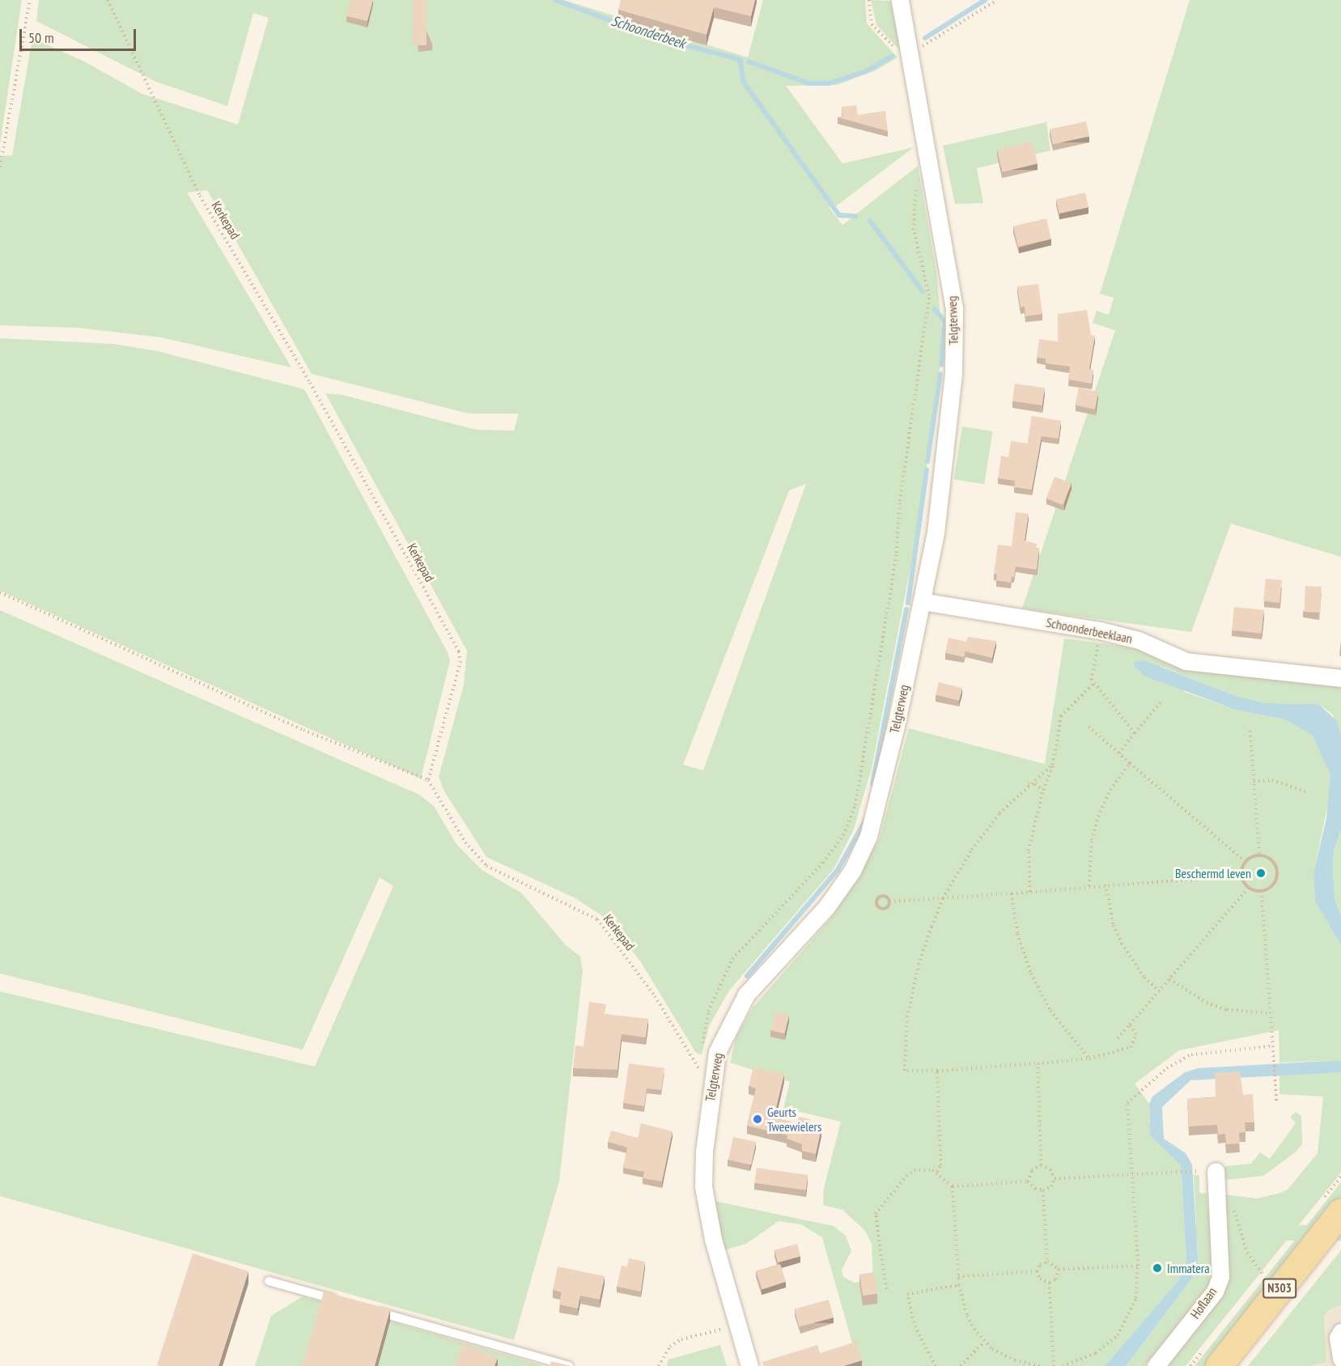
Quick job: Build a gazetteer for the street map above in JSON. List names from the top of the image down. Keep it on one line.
{"streets":{"main road":["N303"],"street":["Telgterweg","Schoonderbeeklaan","Hoflaan"],"path":["Kerkepad"]},"crossings":[["Kerkepad","Telgterweg"],["Telgterweg","Schoonderbeeklaan"]],"water":["Schoonderbeek"],"places":["Beschermd leven","Geurts Tweewielers","Immatera"],"scale_bar":"50 m"}
